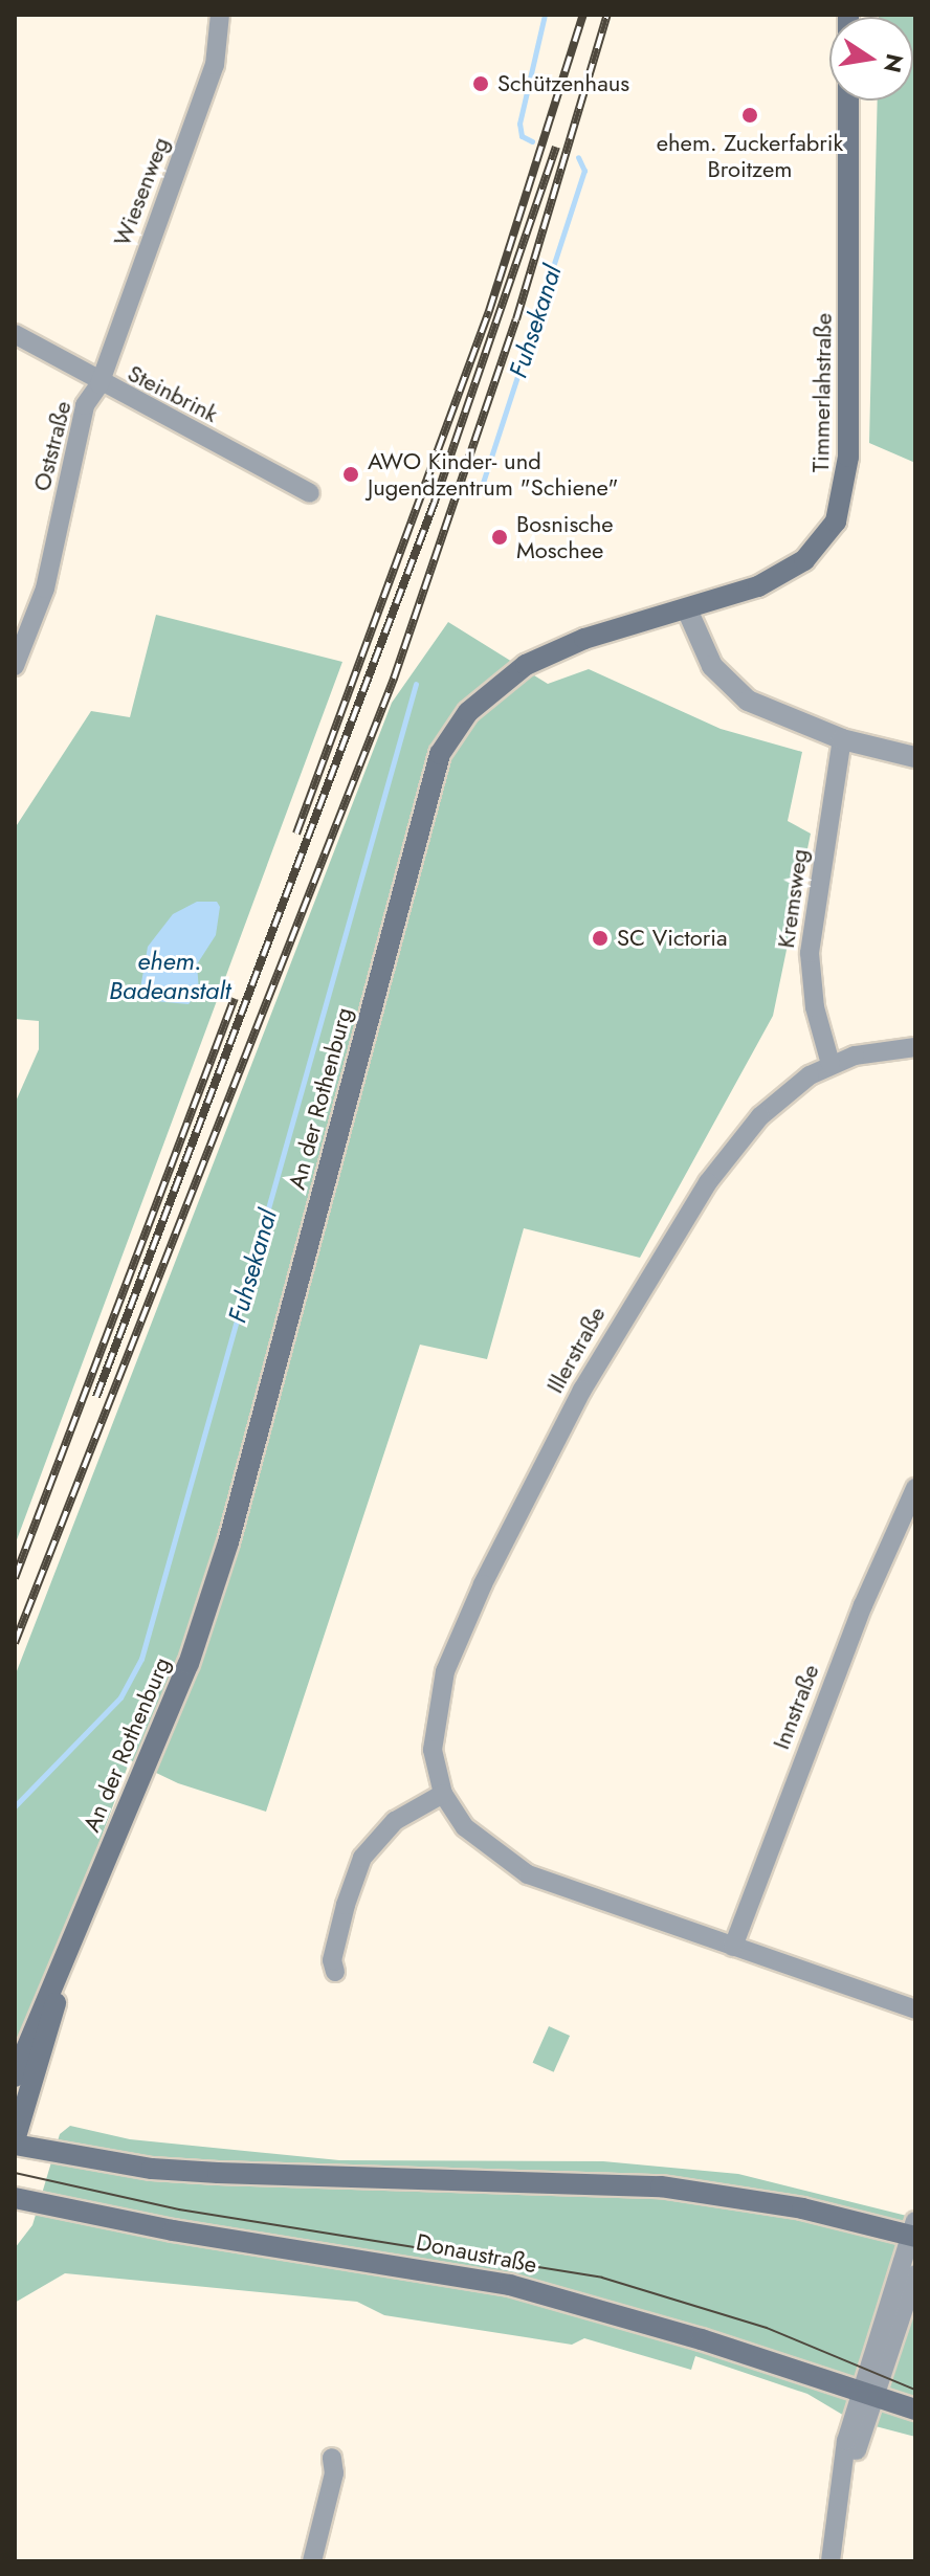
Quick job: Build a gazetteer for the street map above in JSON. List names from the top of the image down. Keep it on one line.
{"streets":{"main road":["Timmerlahstraße","An der Rothenburg","Donaustraße"],"street":["Wiesenweg","Steinbrink","Oststraße","Kremsweg","Illerstraße","Innstraße"]},"crossings":[["Wiesenweg","Steinbrink"],["Wiesenweg","Oststraße"],["Timmerlahstraße","An der Rothenburg"],["Steinbrink","Oststraße"],["Kremsweg","Illerstraße"],["Illerstraße","Innstraße"]],"water":["Fuhsekanal","ehem. Badeanstalt"],"places":["Schützenhaus","ehem. Zuckerfabrik Broitzem","AWO Kinder- und Jugendzentrum \"Schiene\"","Bosnische Moschee","SC Victoria"],"north":"right"}
